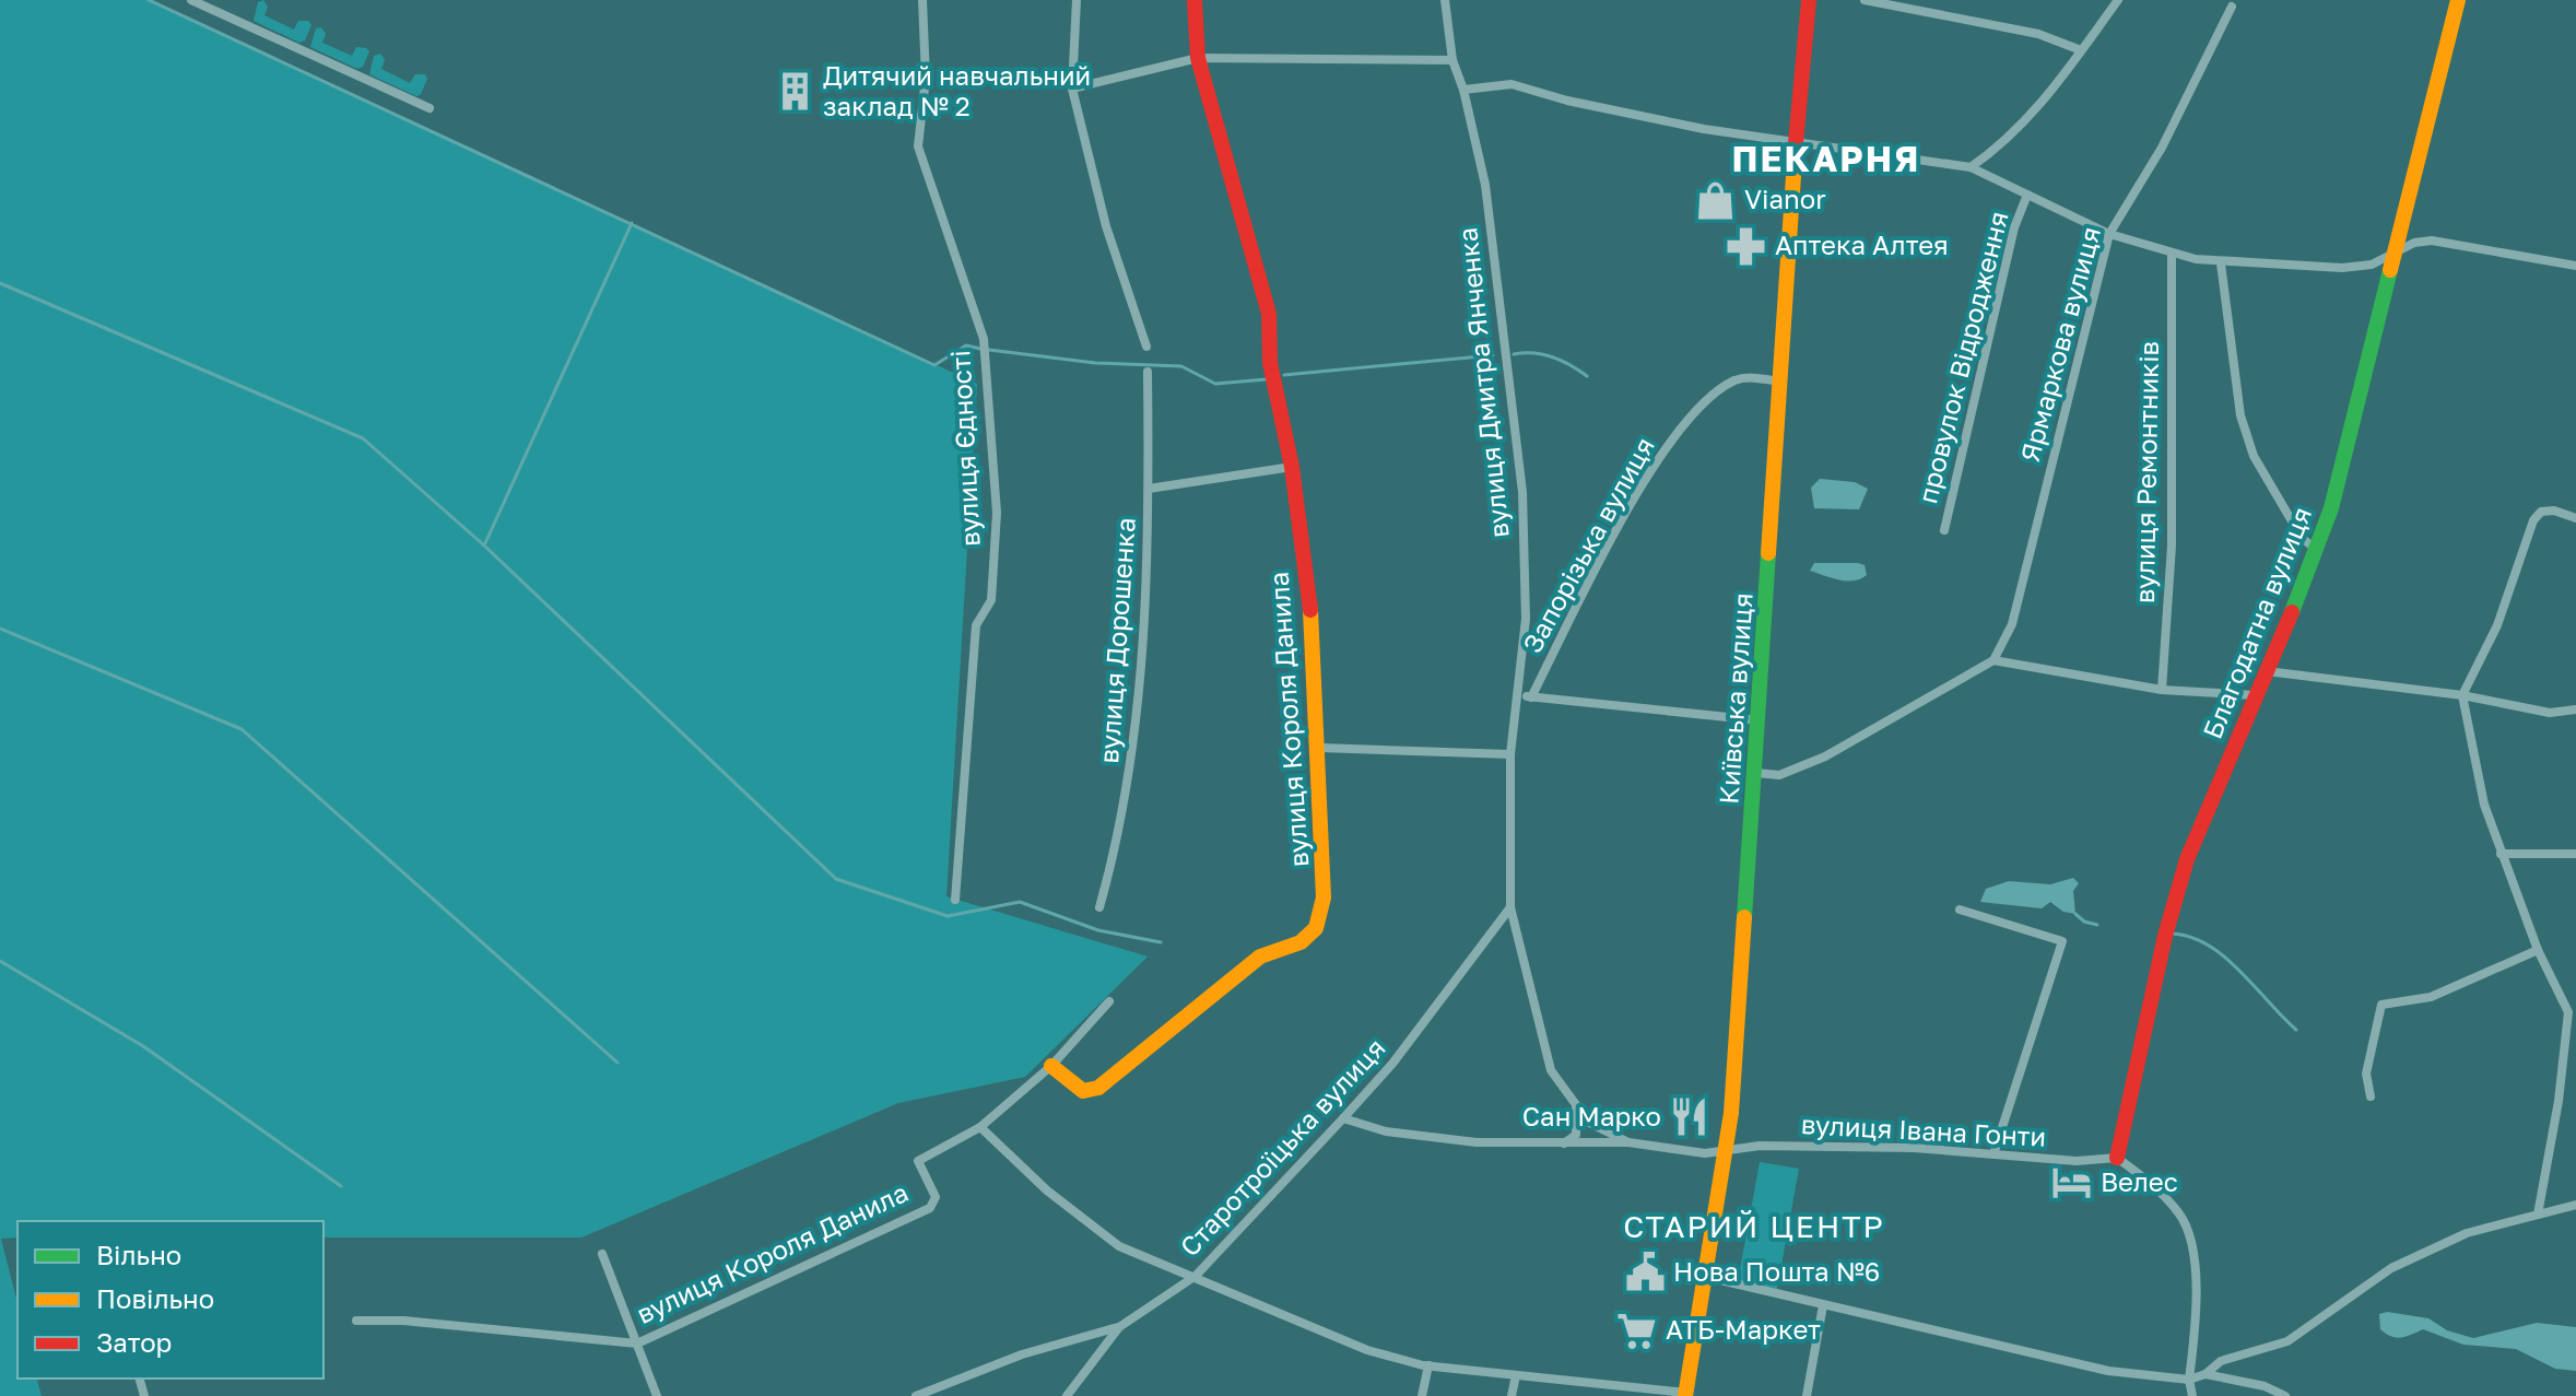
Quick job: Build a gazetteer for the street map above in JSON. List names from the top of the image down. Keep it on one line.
{"streets":{"street":["Ярмаркова вулиця","провулок Відродження","вулиця Дмитра Янченка","вулиця Єдності","вулиця Ремонтників","Запорізька вулиця","Благодатна вулиця","вулиця Дорошенка","Київська вулиця","вулиця Короля Данила","вулиця Івана Гонти","Старотроїцька вулиця"]},"crossings":[["вулиця Дмитра Янченка","вулиця Івана Гонти"],["вулиця Дмитра Янченка","Старотроїцька вулиця"],["Запорізька вулиця","Київська вулиця"],["Благодатна вулиця","вулиця Івана Гонти"],["Київська вулиця","вулиця Івана Гонти"]],"districts":["ПЕКАРНЯ","СТАРИЙ ЦЕНТР"],"places":{"building":["Дитячий навчальний заклад № 2"],"shop":["Vianor"],"pharmacy":["Аптека Алтея"],"restaurant":["Сан Марко"],"hotel":["Велес"],"public building":["Нова Пошта №6"],"supermarket":["АТБ-Маркет"]},"legend":["Вільно","Повільно","Затор"]}
